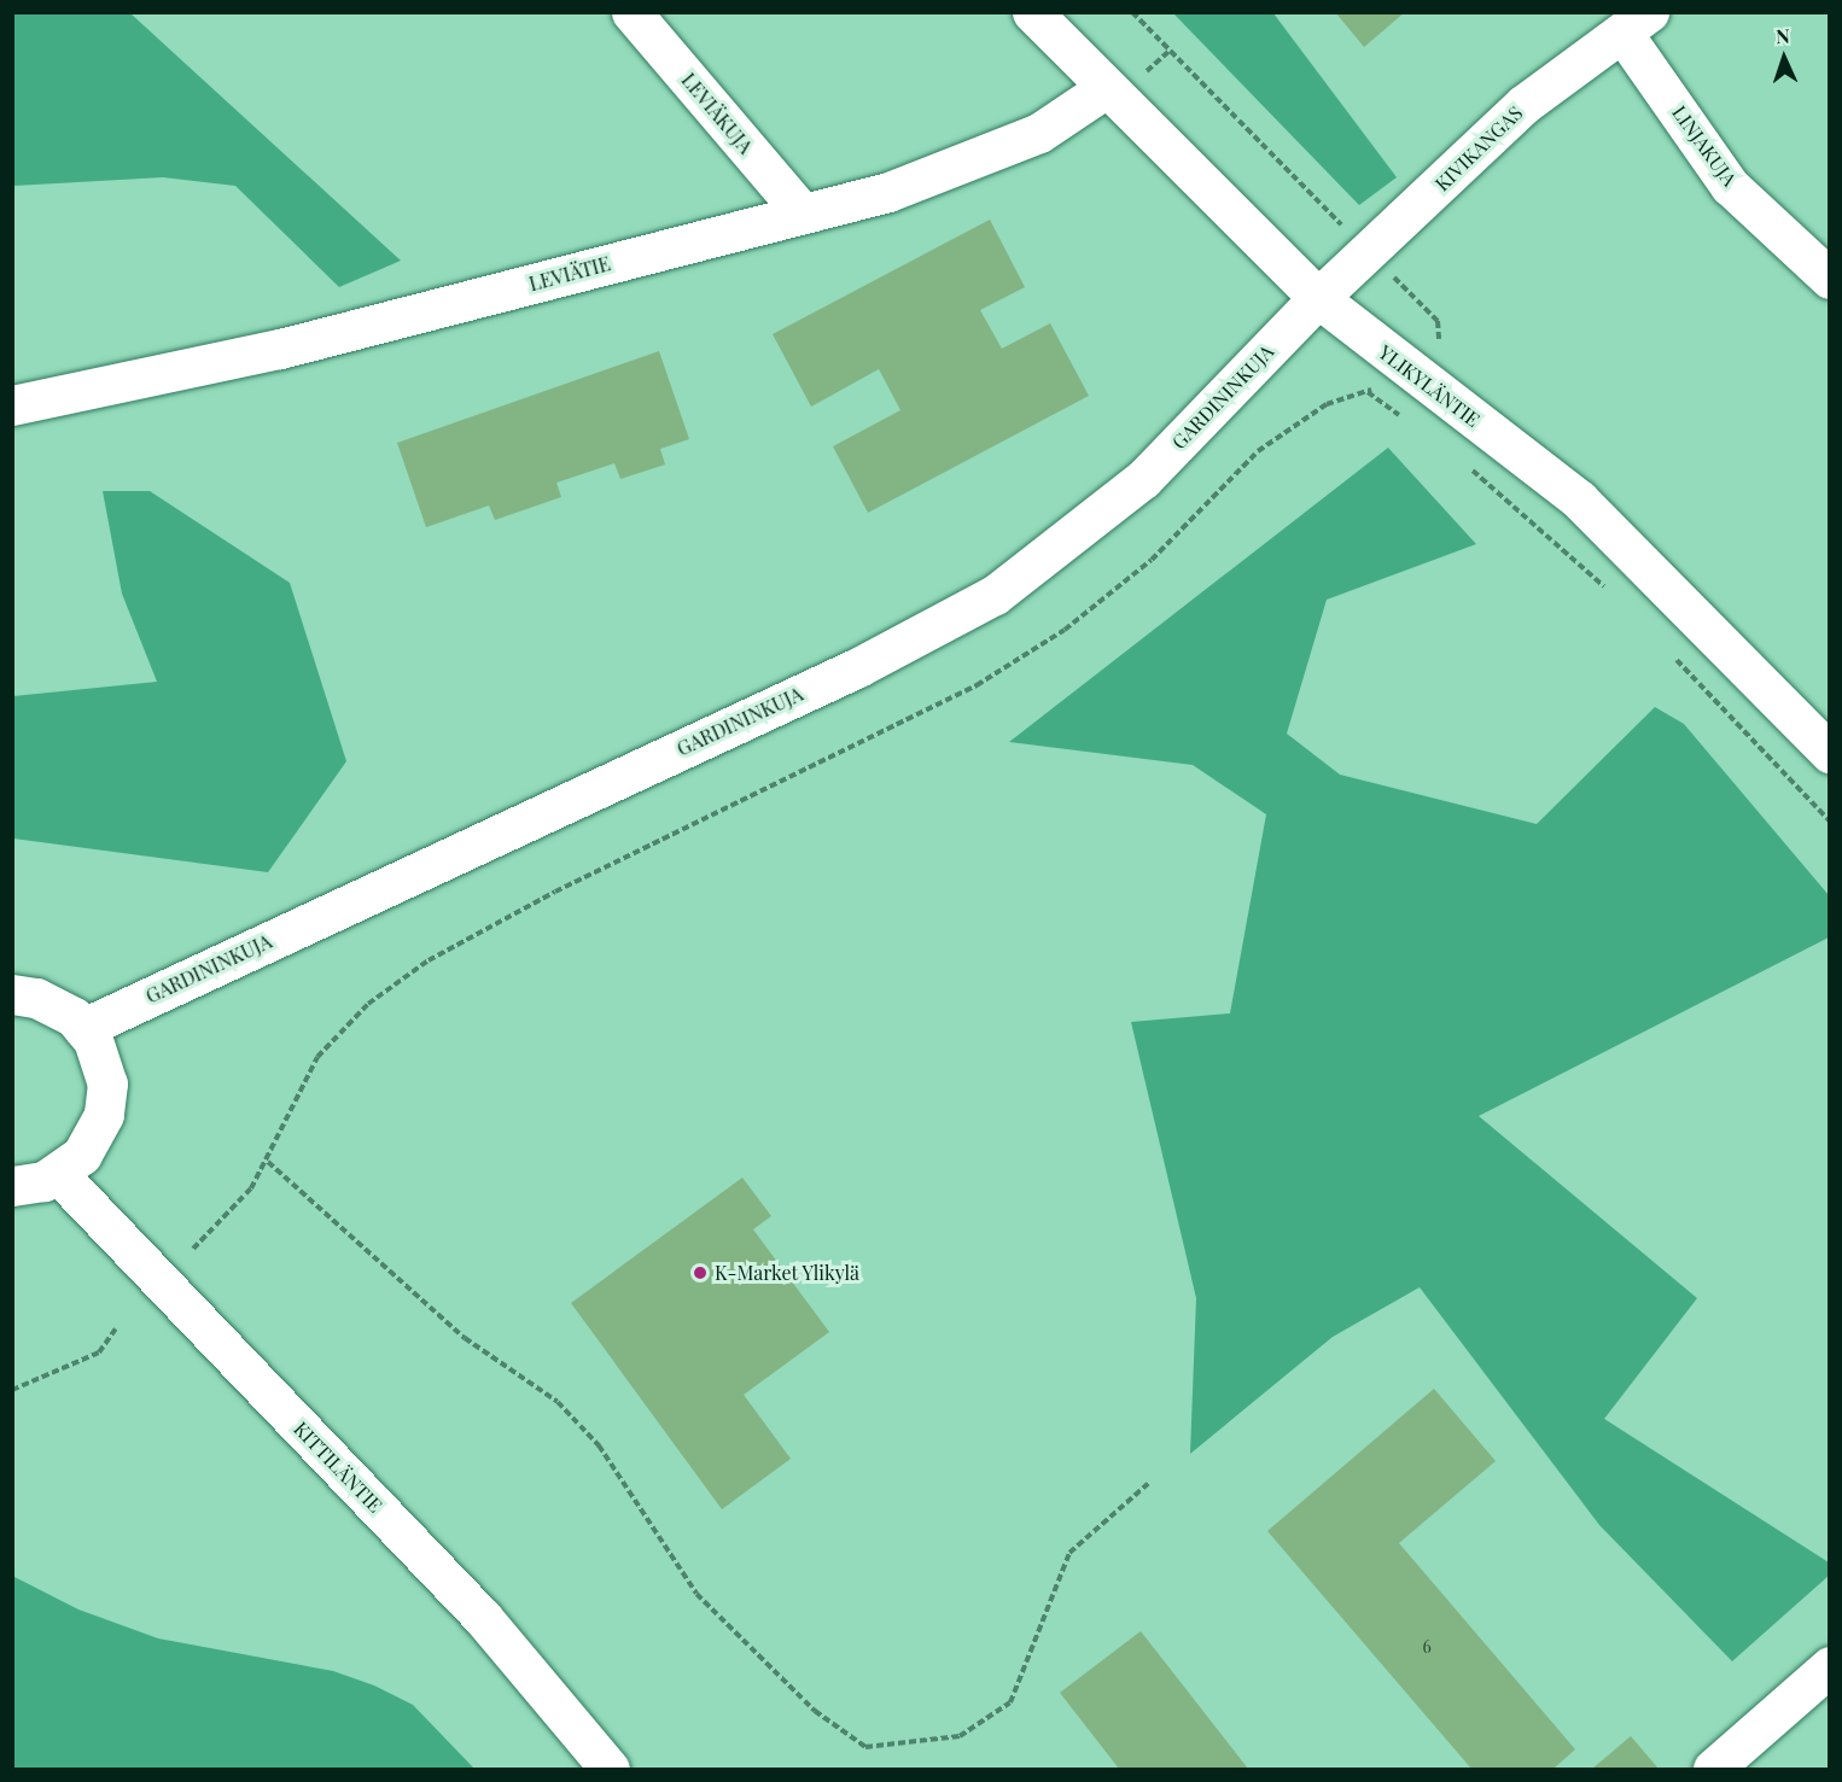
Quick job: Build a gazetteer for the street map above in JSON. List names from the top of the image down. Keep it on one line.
{"streets":{"street":["LEVIÄKUJA","LINJAKUJA","KIVIKANGAS","LEVIÄTIE","YLIKYLÄNTIE","GARDININKUJA","KITTILÄNTIE"]},"crossings":[["LEVIÄKUJA","LEVIÄTIE"],["LINJAKUJA","KIVIKANGAS"],["KIVIKANGAS","YLIKYLÄNTIE"],["KIVIKANGAS","GARDININKUJA"],["LEVIÄTIE","YLIKYLÄNTIE"],["YLIKYLÄNTIE","GARDININKUJA"]],"places":["K-Market Ylikylä"],"house_numbers":["6"],"north":"top"}
